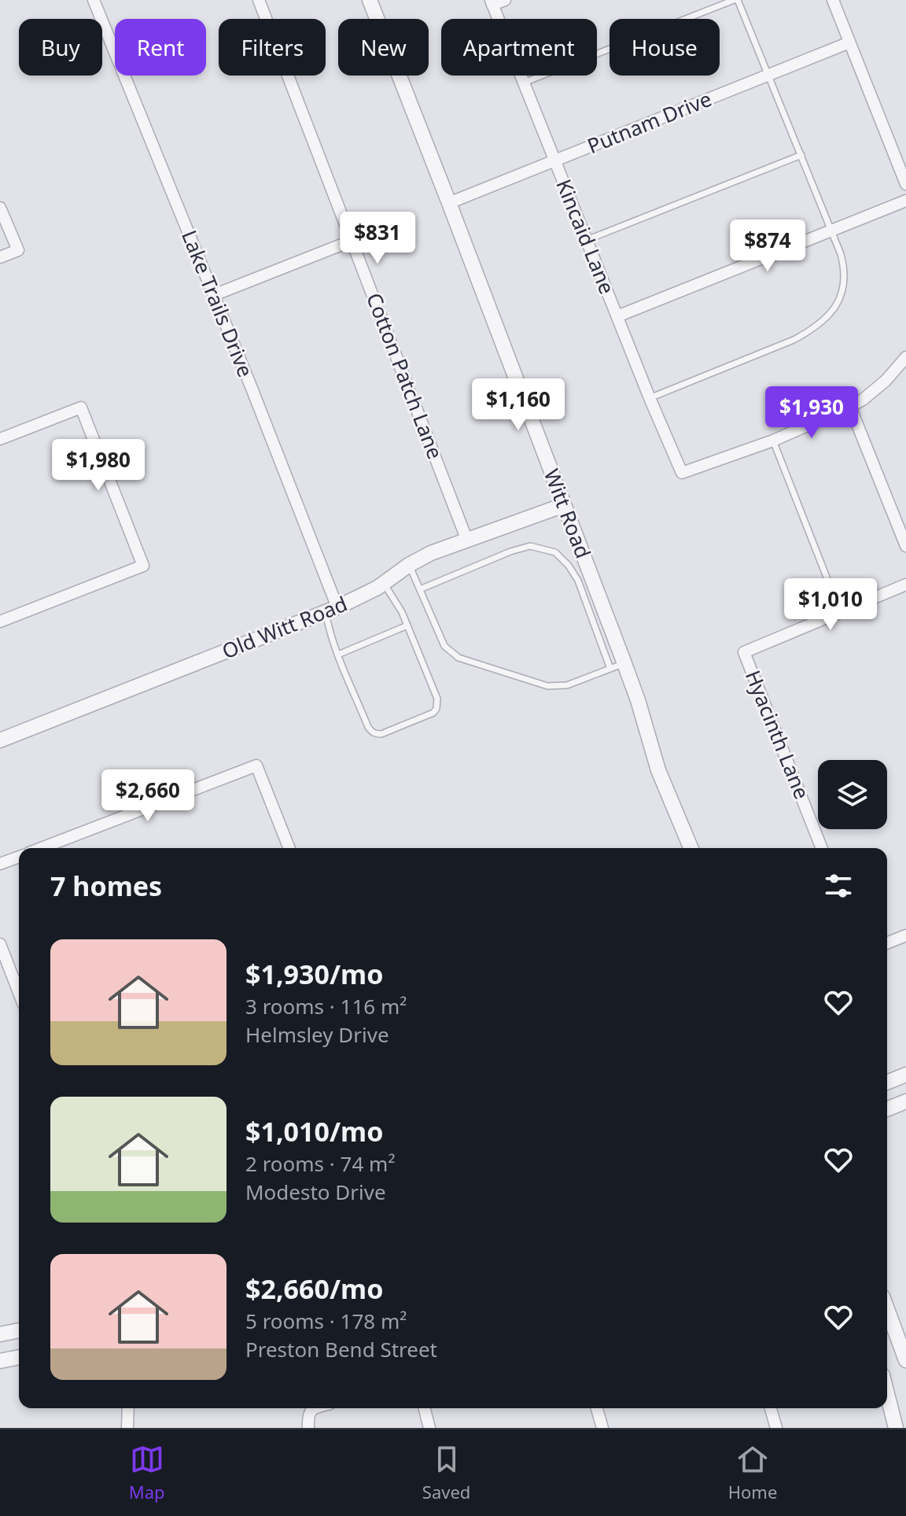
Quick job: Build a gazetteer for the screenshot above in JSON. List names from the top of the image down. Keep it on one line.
{"streets":{"street":["Putnam Drive","Kincaid Lane","Lake Trails Drive","Cotton Patch Lane","Witt Road","Old Witt Road","Hyacinth Lane"]},"crossings":[["Putnam Drive","Kincaid Lane"],["Putnam Drive","Witt Road"],["Lake Trails Drive","Old Witt Road"],["Cotton Patch Lane","Old Witt Road"],["Witt Road","Old Witt Road"]],"page":{"chip":["Buy","Rent","Filters","New","Apartment","House"],"price":["$831","$874","$1,160","$1,930","$1,980","$1,010","$2,660"],"heading":"7 homes","list":[{"name":"$1,930/mo","note":"3 rooms · 116 m² · Helmsley Drive"},{"name":"$1,010/mo","note":"2 rooms · 74 m² · Modesto Drive"},{"name":"$2,660/mo","note":"5 rooms · 178 m² · Preston Bend Street"}],"tabs":["Map","Saved","Home"]}}
